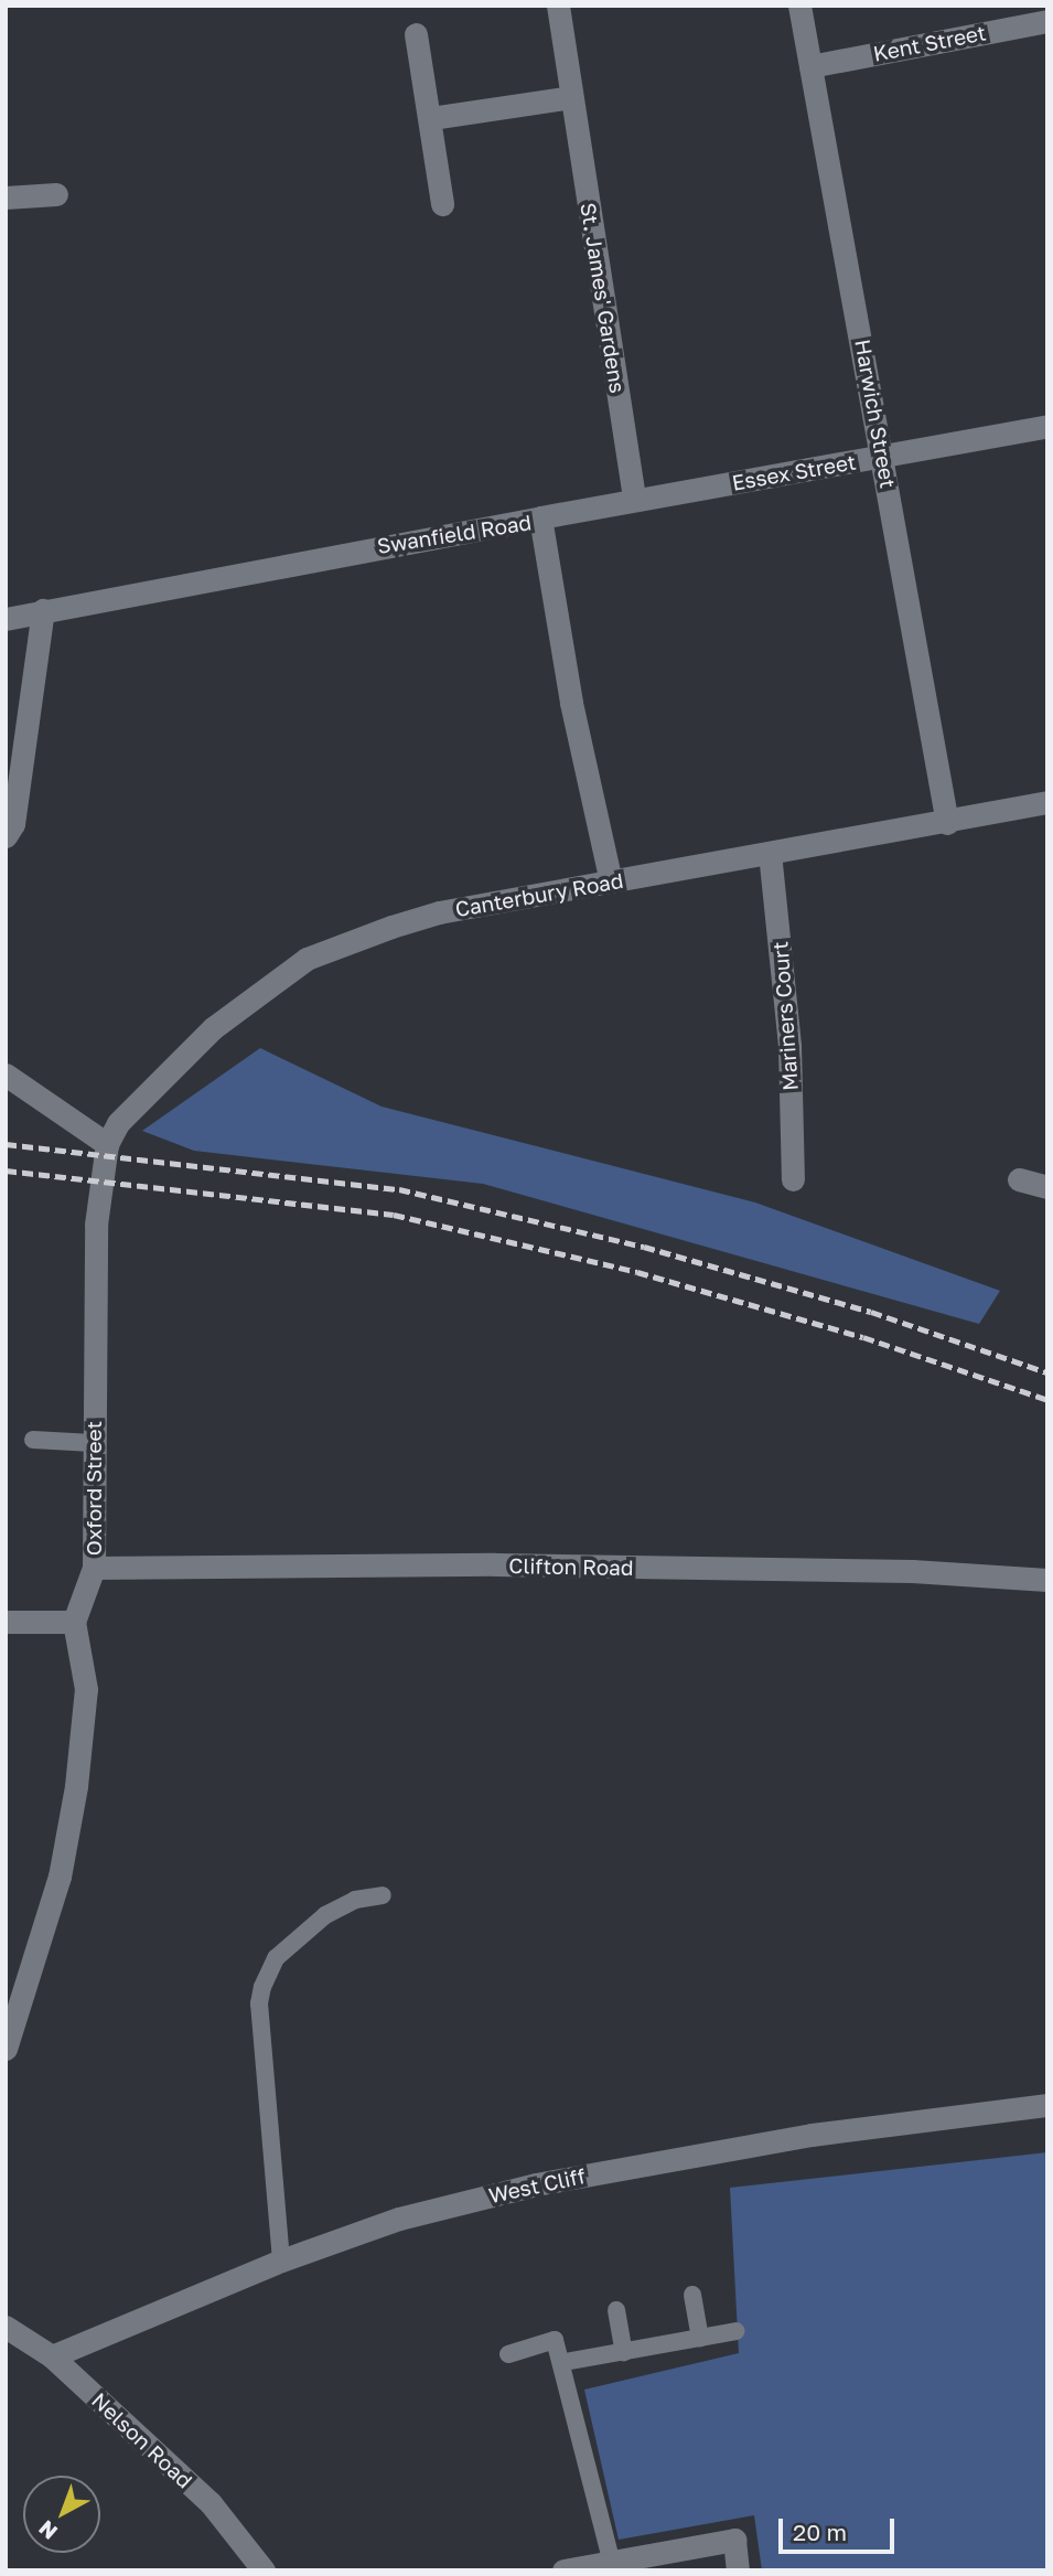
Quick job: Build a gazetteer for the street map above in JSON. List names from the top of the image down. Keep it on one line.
{"streets":{"street":["Kent Street","St. James' Gardens","Harwich Street","Essex Street","Swanfield Road","Canterbury Road","Mariners Court","Oxford Street","Clifton Road","West Cliff","Nelson Road"]},"crossings":[["Kent Street","Harwich Street"],["St. James' Gardens","Essex Street"],["Harwich Street","Essex Street"],["Harwich Street","Canterbury Road"],["Essex Street","Swanfield Road"],["Swanfield Road","Canterbury Road"],["Canterbury Road","Mariners Court"],["Canterbury Road","Oxford Street"],["Oxford Street","Clifton Road"],["West Cliff","Nelson Road"]],"scale_bar":"20 m","north":"bottom left"}
